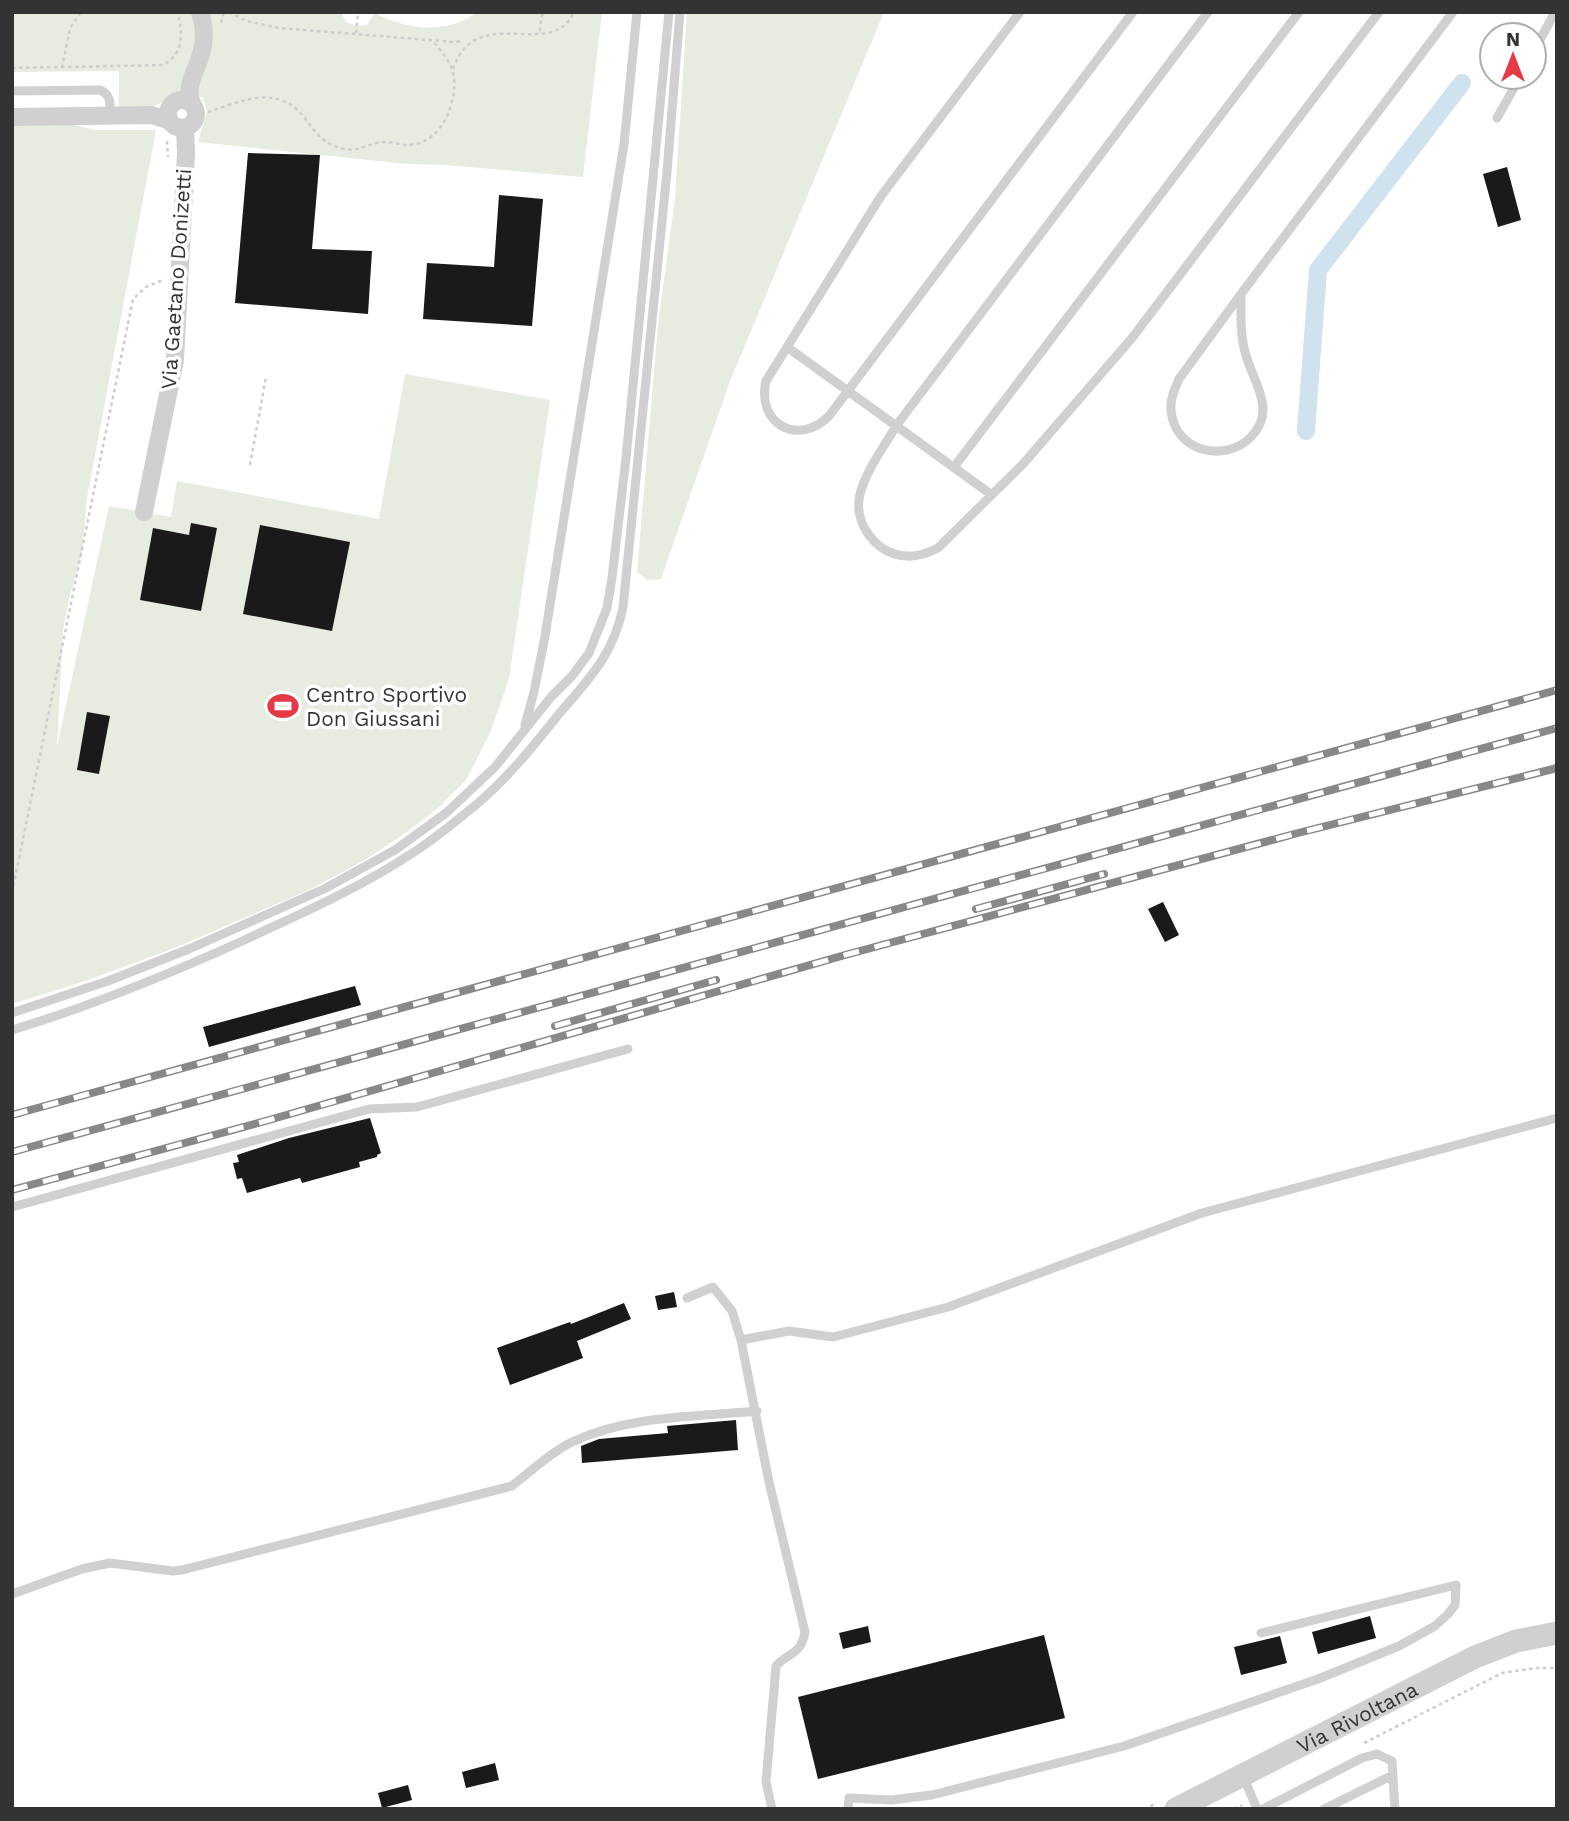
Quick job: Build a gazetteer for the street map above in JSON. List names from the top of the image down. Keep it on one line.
{"streets":{"street":["Via Gaetano Donizetti","Via Rivoltana"]},"places":{"sports":["Centro Sportivo Don Giussani"]},"north":"top"}
